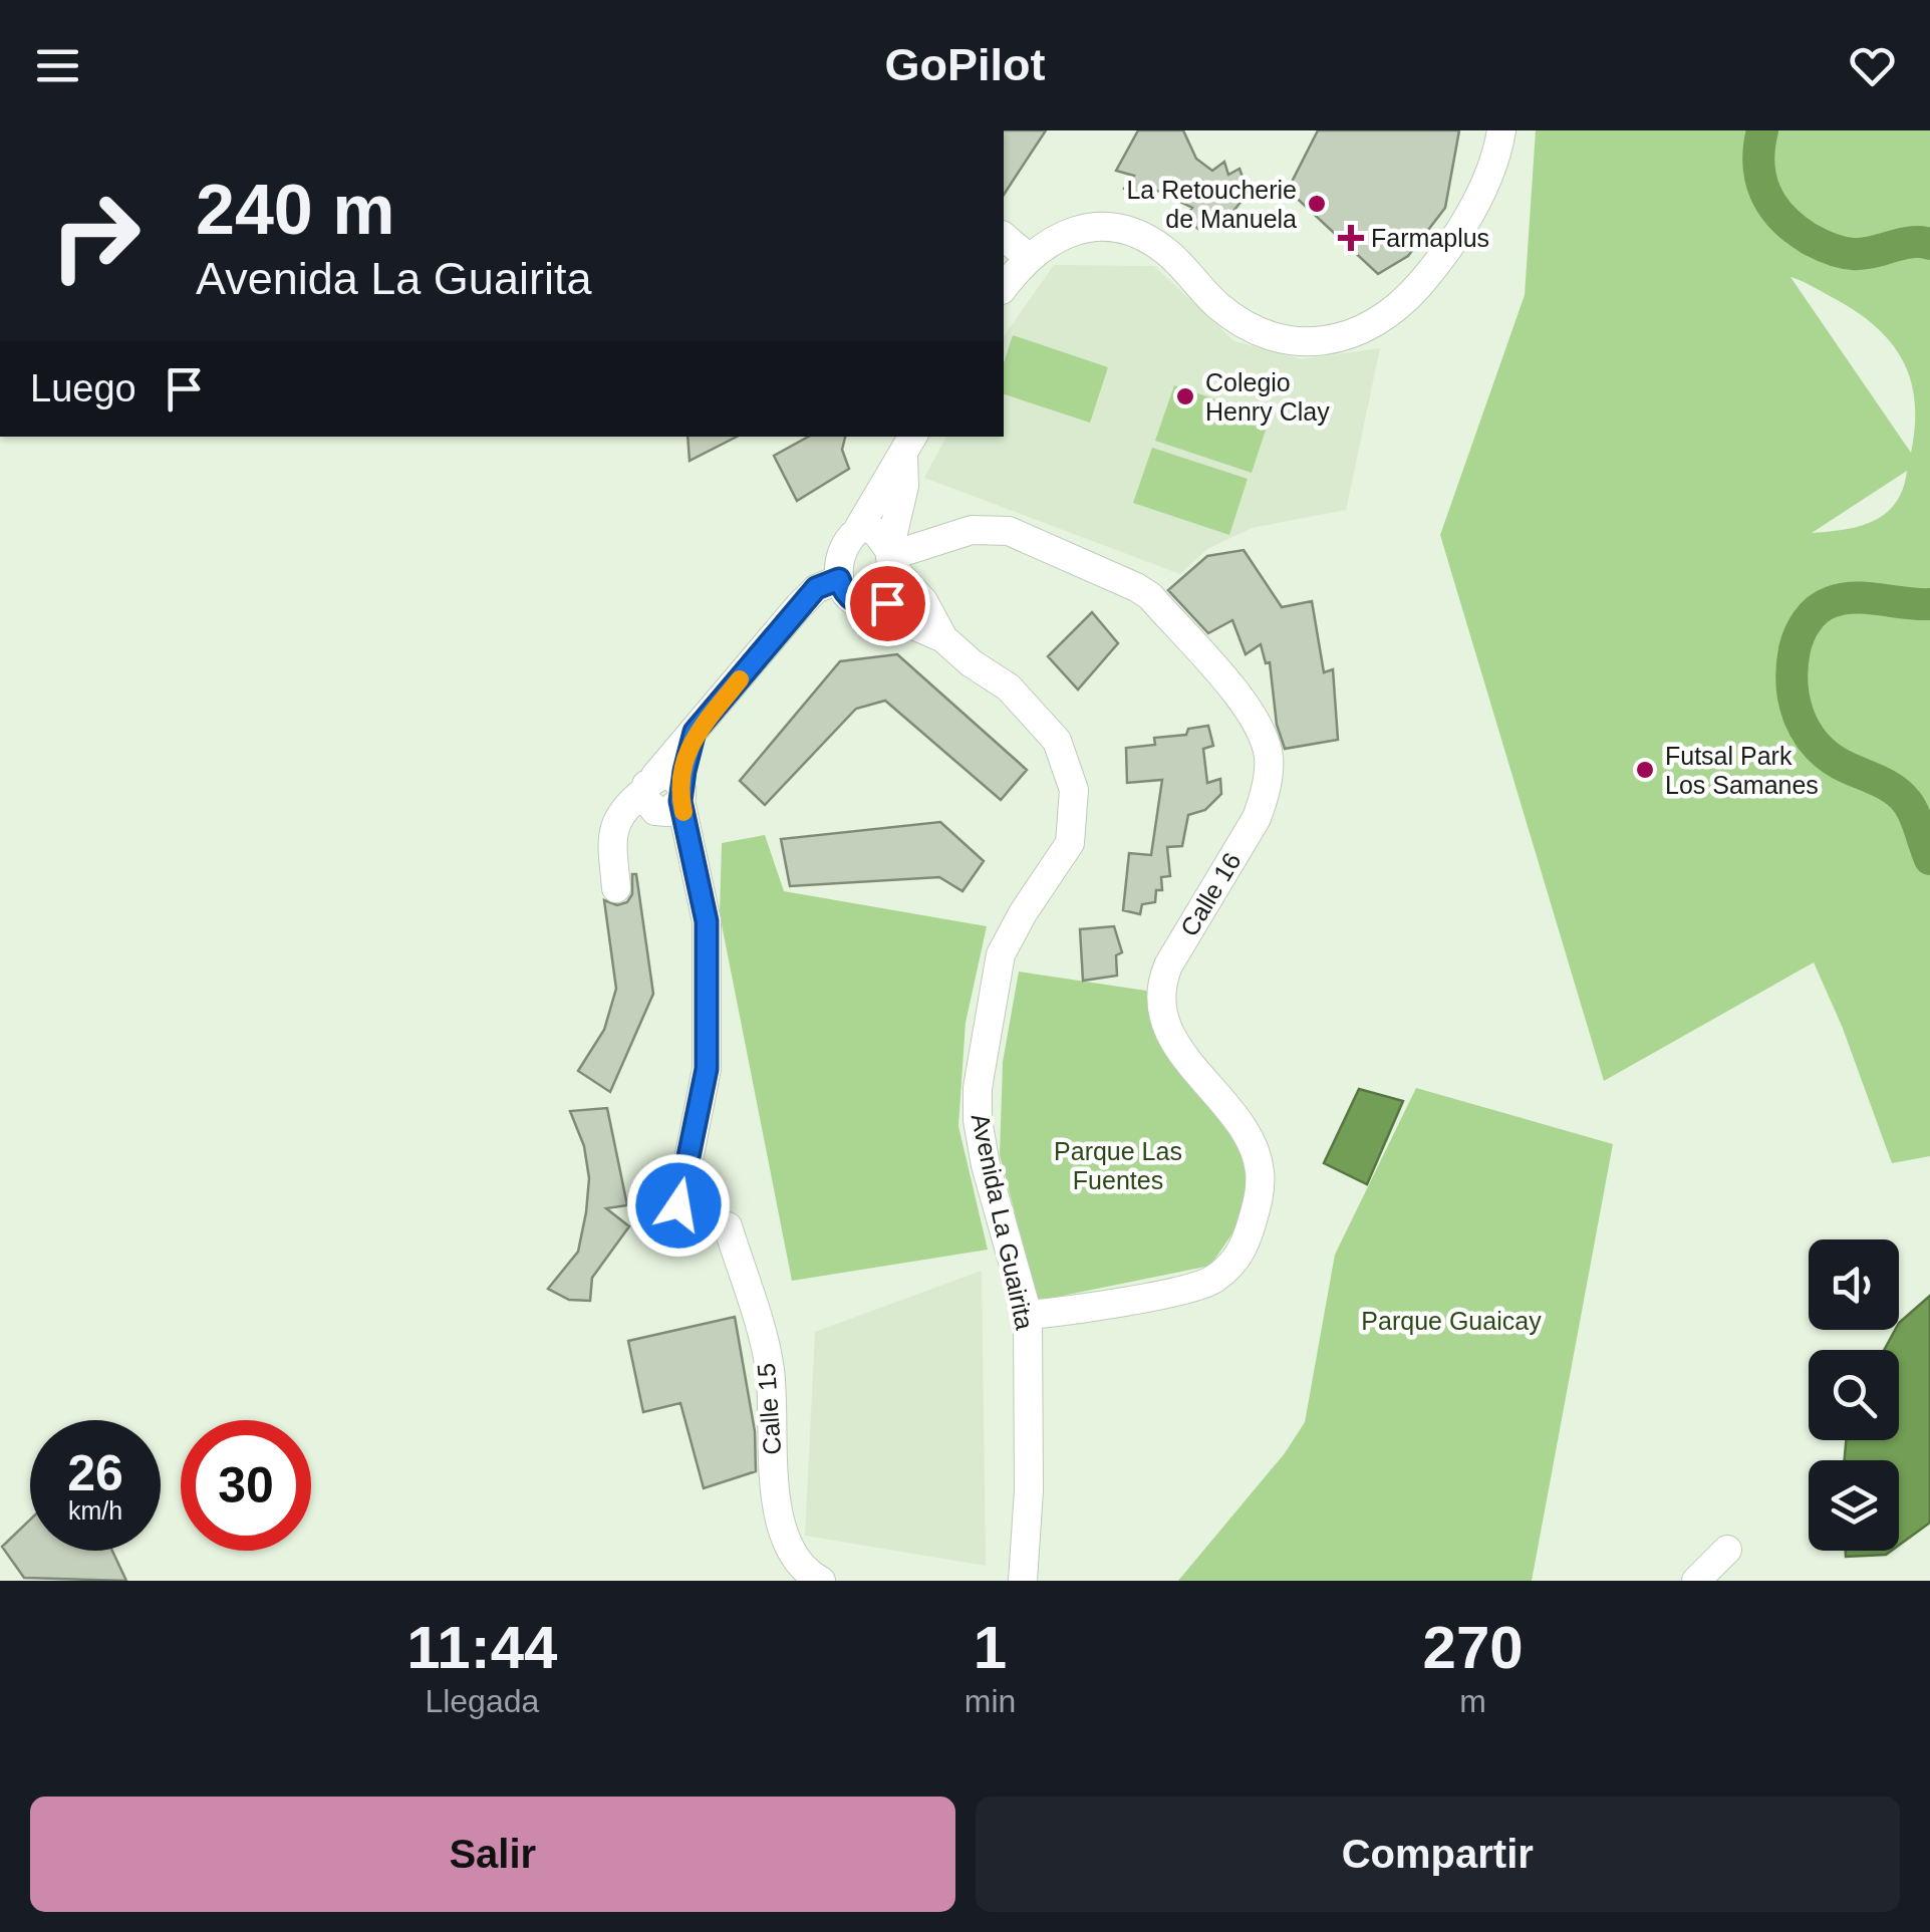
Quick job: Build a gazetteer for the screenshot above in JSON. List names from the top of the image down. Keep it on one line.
{"streets":{"street":["Calle 16","Avenida La Guairita","Calle 15"]},"crossings":[["Calle 16","Avenida La Guairita"]],"parks":["Parque Las Fuentes","Parque Guaicay"],"places":{"other":["La Retoucherie de Manuela","Colegio Henry Clay","Futsal Park Los Samanes"],"health":["Farmaplus"]},"page":{"header":"GoPilot","turn":["240 m","Avenida La Guairita"],"then":"Luego","speed":"26 km/h","limit":"30","eta":["11:44","Llegada","1","min","270","m"],"buttons":["Salir","Compartir"]}}
